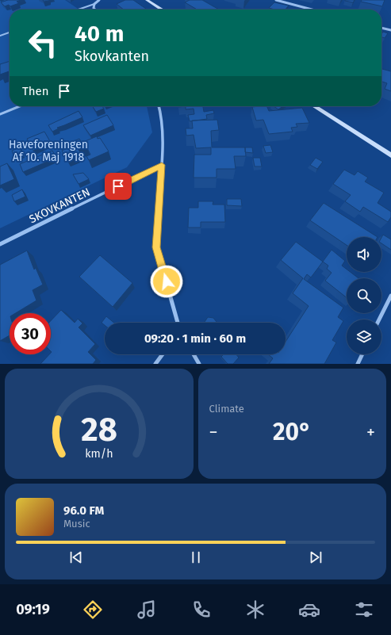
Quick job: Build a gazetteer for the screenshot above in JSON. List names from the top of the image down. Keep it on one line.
{"streets":{"street":["SKOVKANTEN"]},"parks":["Haveforeningen Af 10. Maj 1918"],"page":{"turn":["40 m","Skovkanten"],"then":"Then","limit":"30","trip":"09:20 · 1 min · 60 m","tile":"Climate","heat":["−","20°","+"],"song":["96.0 FM","Music"],"tabs":"09:19","gauge":["28","km/h"]}}
